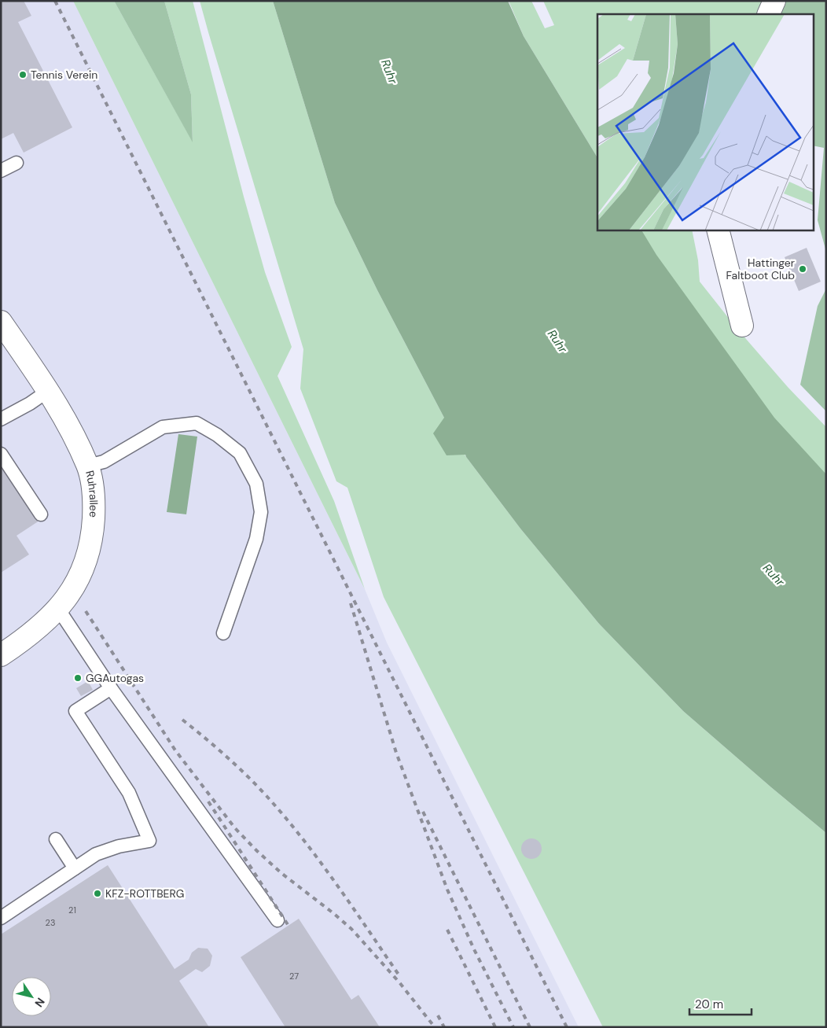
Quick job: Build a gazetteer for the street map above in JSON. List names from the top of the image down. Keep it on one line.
{"streets":{"street":["Ruhrallee"]},"water":["Ruhr"],"places":["Tennis Verein","Hattinger Faltboot Club","GGAutogas","KFZ-ROTTBERG"],"house_numbers":["21","23","27"],"scale_bar":"20 m","north":"bottom right"}
